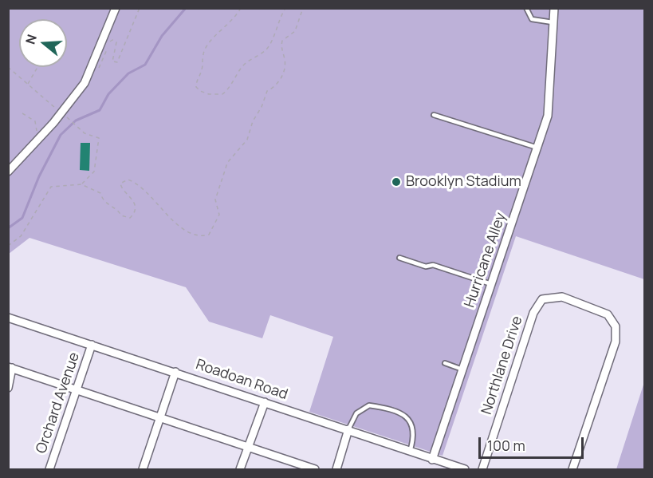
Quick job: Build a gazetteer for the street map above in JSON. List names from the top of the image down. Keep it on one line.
{"streets":{"street":["Hurricane Alley","Northlane Drive","Roadoan Road","Orchard Avenue"]},"crossings":[["Hurricane Alley","Roadoan Road"],["Roadoan Road","Orchard Avenue"]],"places":["Brooklyn Stadium"],"scale_bar":"100 m","north":"left"}
